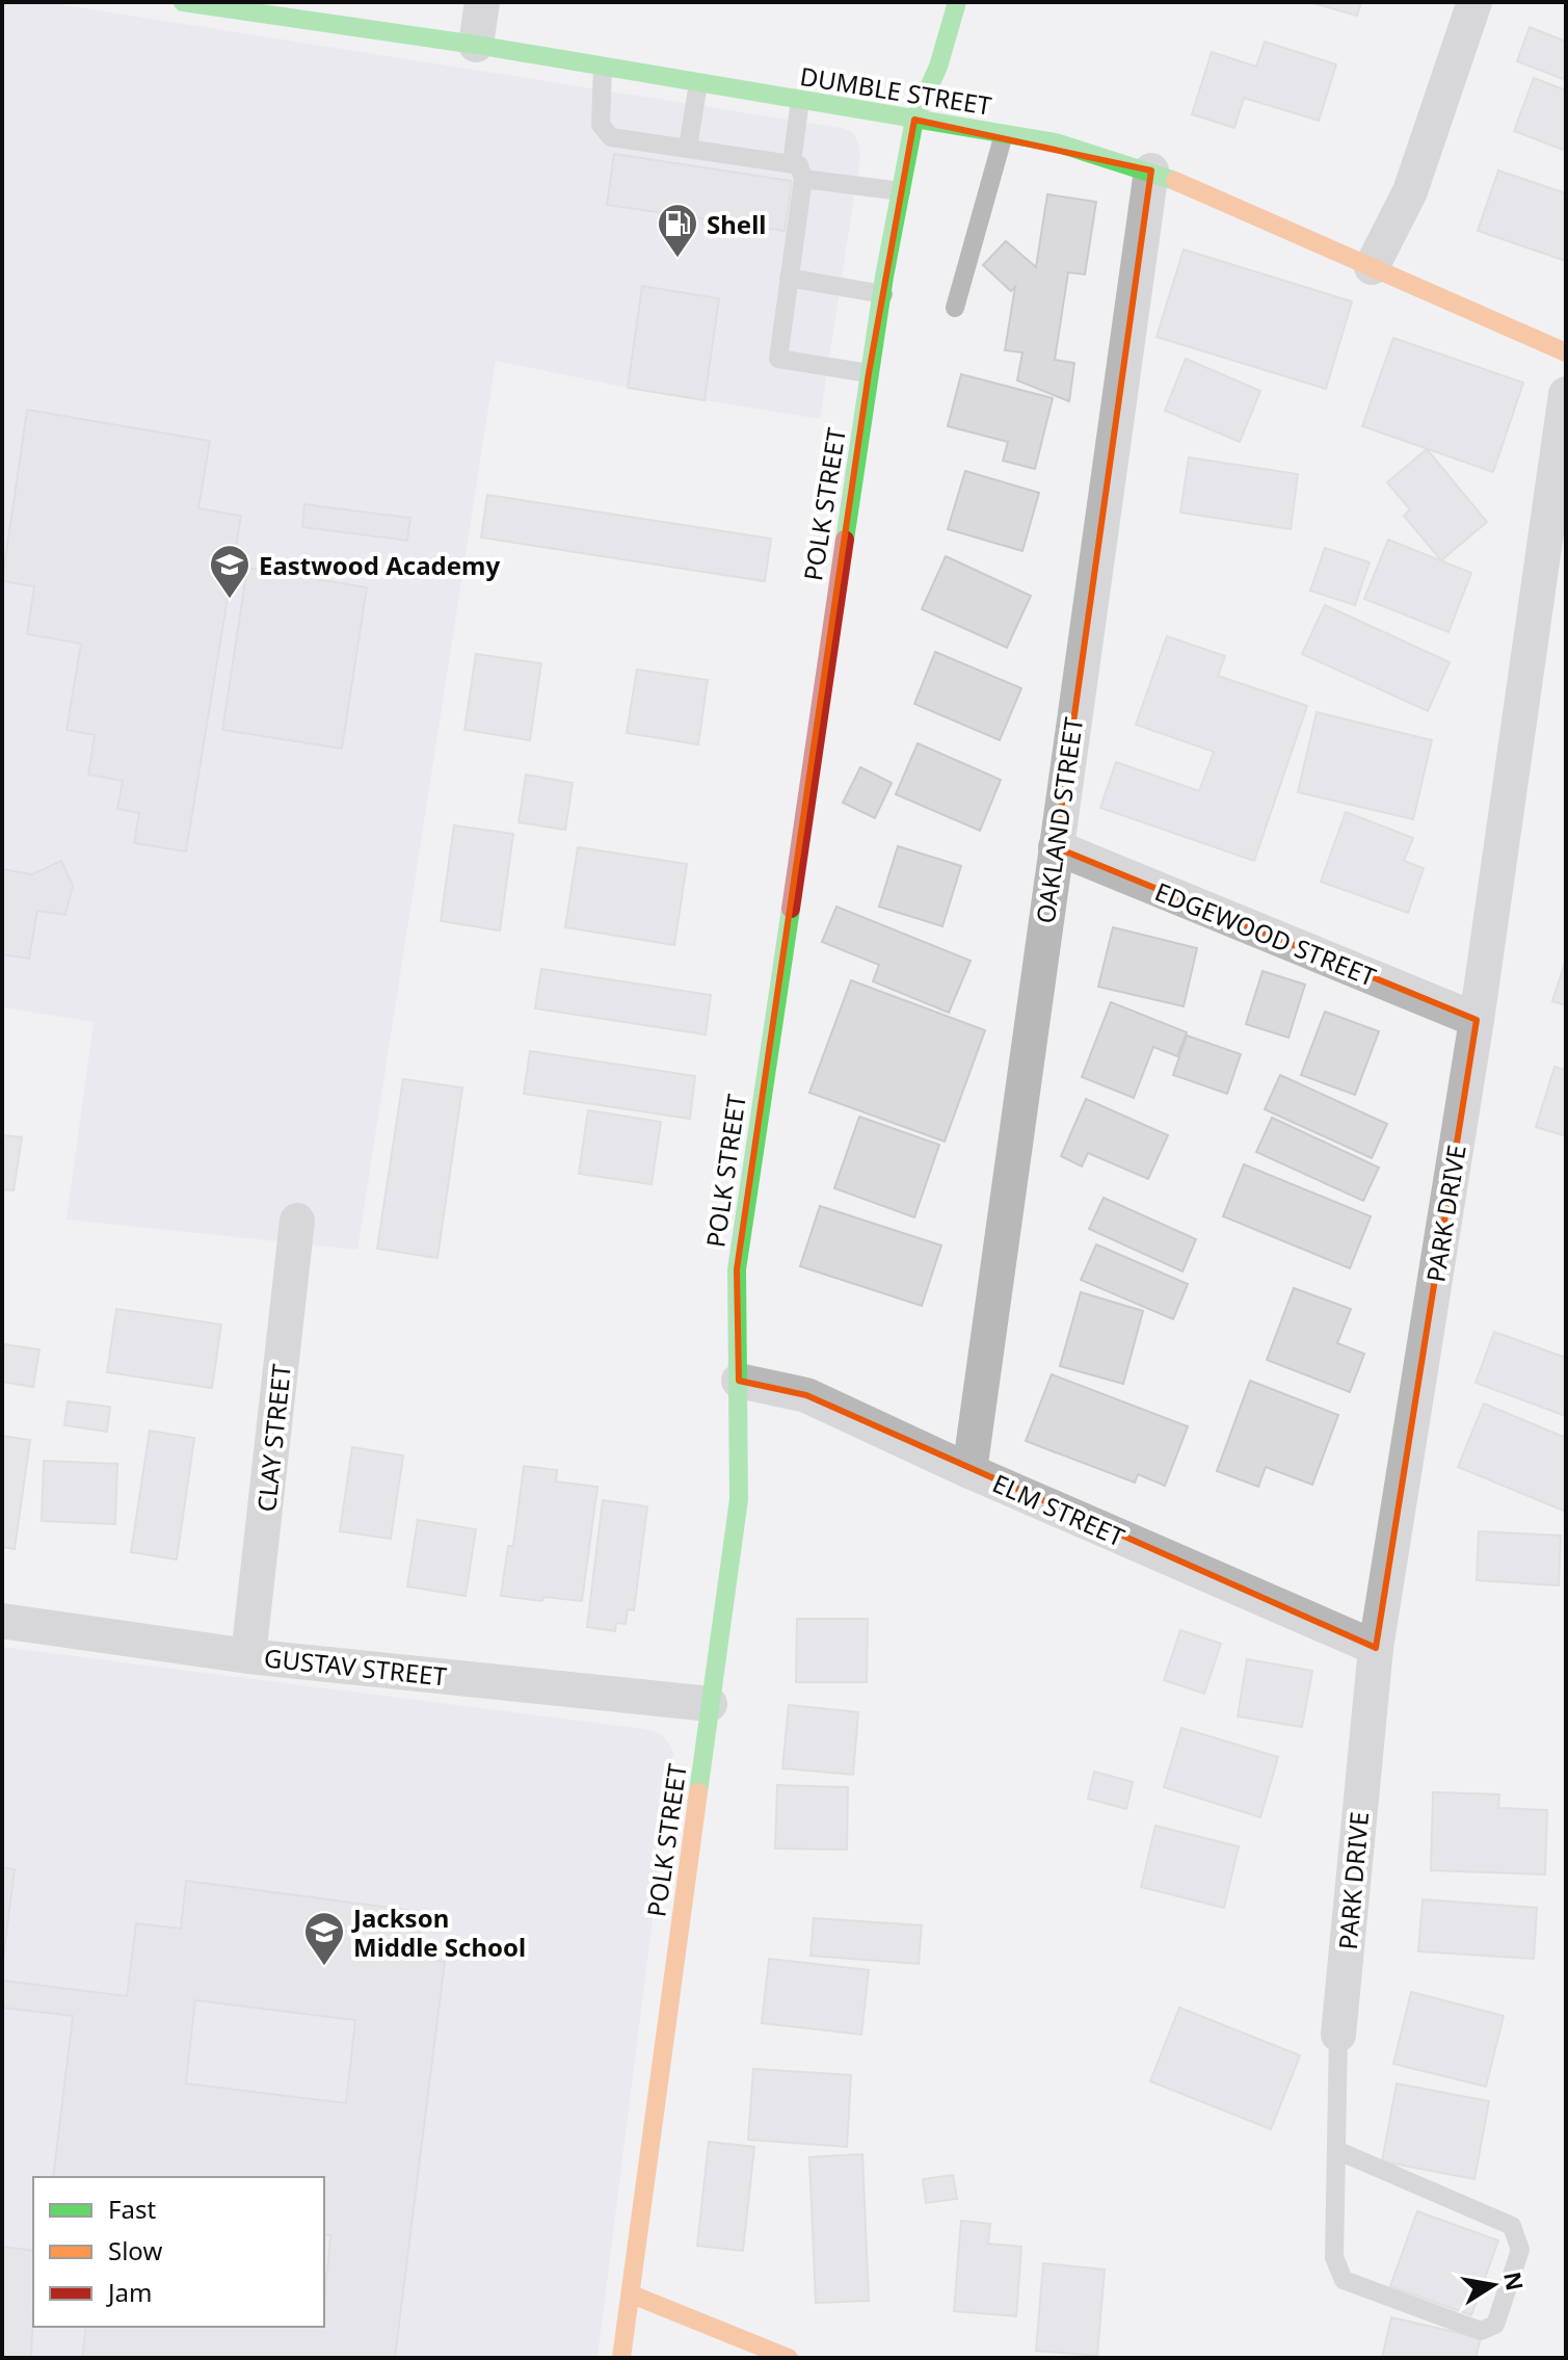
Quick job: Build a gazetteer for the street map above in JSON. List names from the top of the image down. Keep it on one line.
{"streets":{"main road":["DUMBLE STREET","POLK STREET"],"street":["OAKLAND STREET","EDGEWOOD STREET","PARK DRIVE","CLAY STREET","ELM STREET","GUSTAV STREET"]},"crossings":[["DUMBLE STREET","POLK STREET"],["DUMBLE STREET","OAKLAND STREET"],["POLK STREET","ELM STREET"],["POLK STREET","GUSTAV STREET"],["OAKLAND STREET","EDGEWOOD STREET"],["OAKLAND STREET","ELM STREET"],["EDGEWOOD STREET","PARK DRIVE"],["PARK DRIVE","ELM STREET"],["CLAY STREET","GUSTAV STREET"]],"places":{"fuel station":["Shell"],"school or university":["Eastwood Academy","Jackson Middle School"]},"legend":["Fast","Slow","Jam"],"north":"right"}
